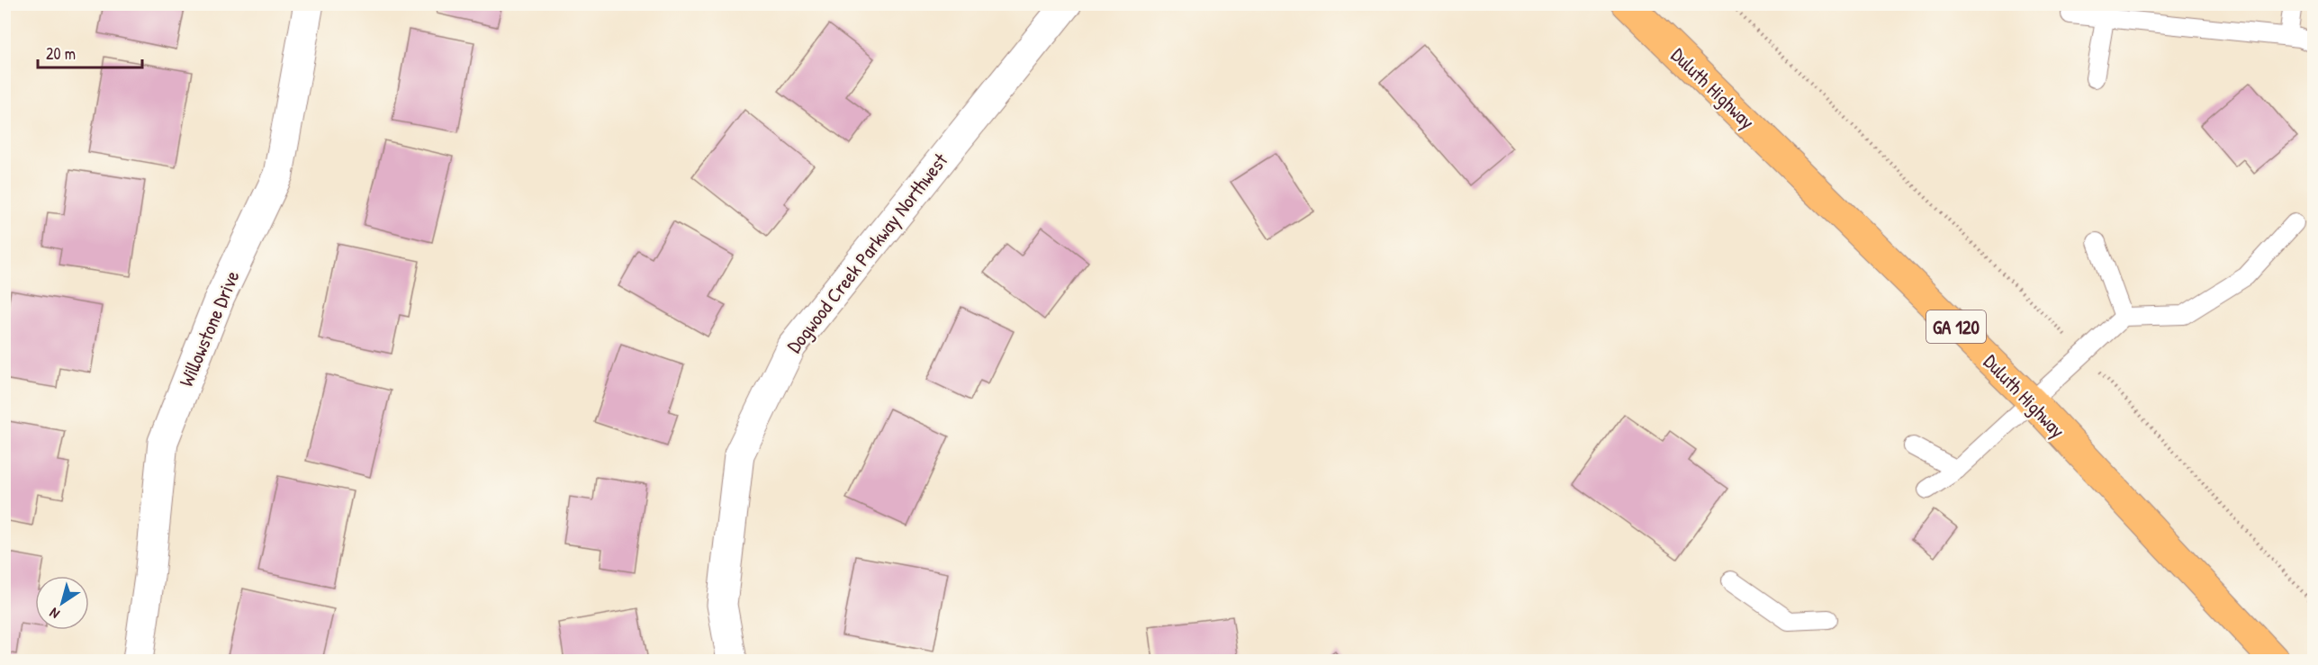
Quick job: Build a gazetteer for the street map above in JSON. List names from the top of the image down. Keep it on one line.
{"streets":{"main road":["Duluth Highway","GA 120"],"street":["Dogwood Creek Parkway Northwest","Willowstone Drive"]},"scale_bar":"20 m","north":"bottom left"}
